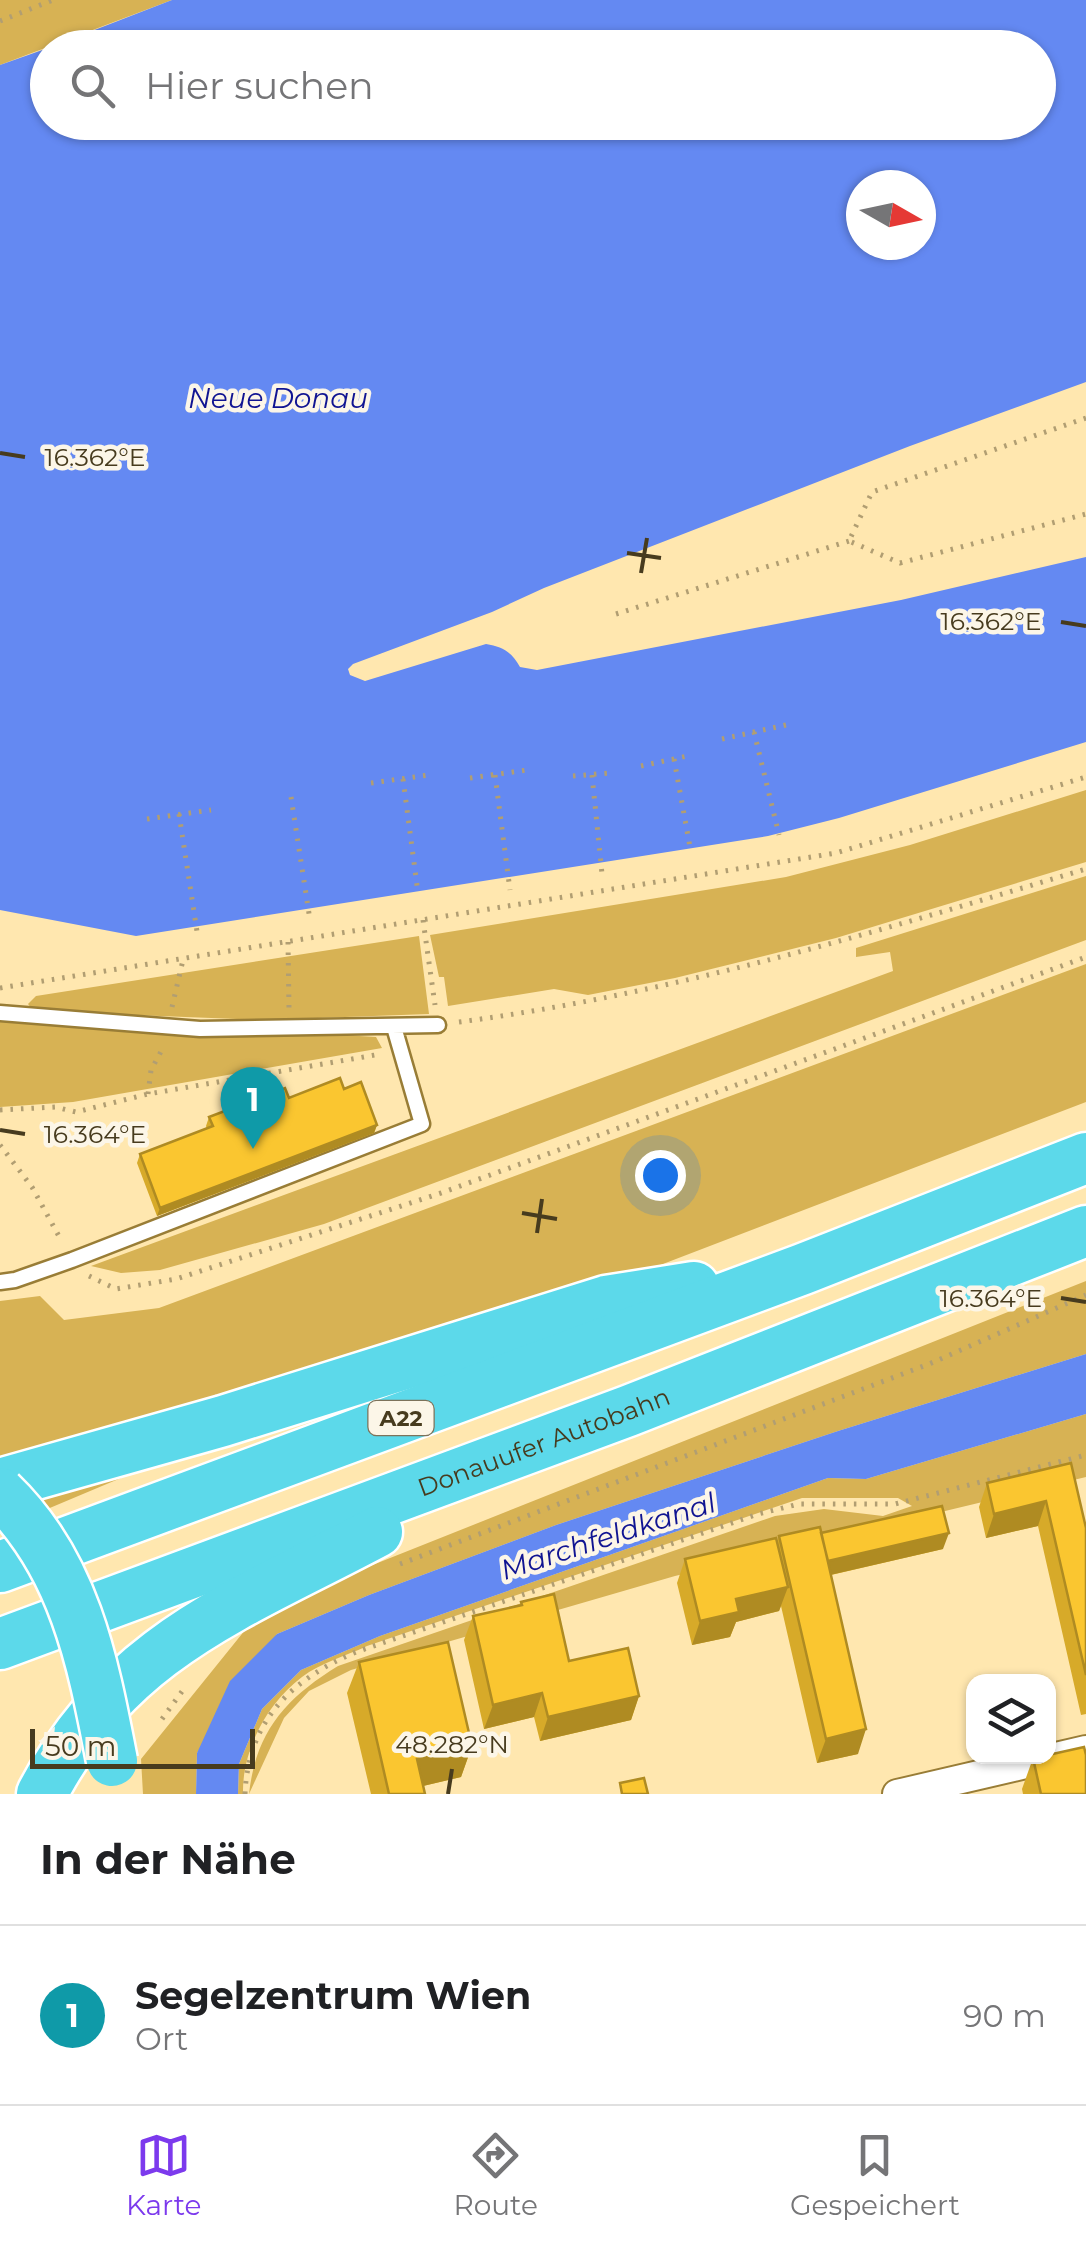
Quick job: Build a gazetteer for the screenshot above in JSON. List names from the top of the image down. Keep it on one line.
{"streets":{"highway":["A22","Donauufer Autobahn"]},"water":["Neue Donau","Marchfeldkanal"],"scale_bar":"50 m","north":"right","page":{"search":"Hier suchen","pins":"1","scale":"50 m","heading":"In der Nähe","list":[{"mark":"1","name":"Segelzentrum Wien","note":"Ort","value":"90 m"}],"nav":["Karte","Route","Gespeichert"]},"coordinates":["16.362°E","16.364°E","48.282°N"]}
